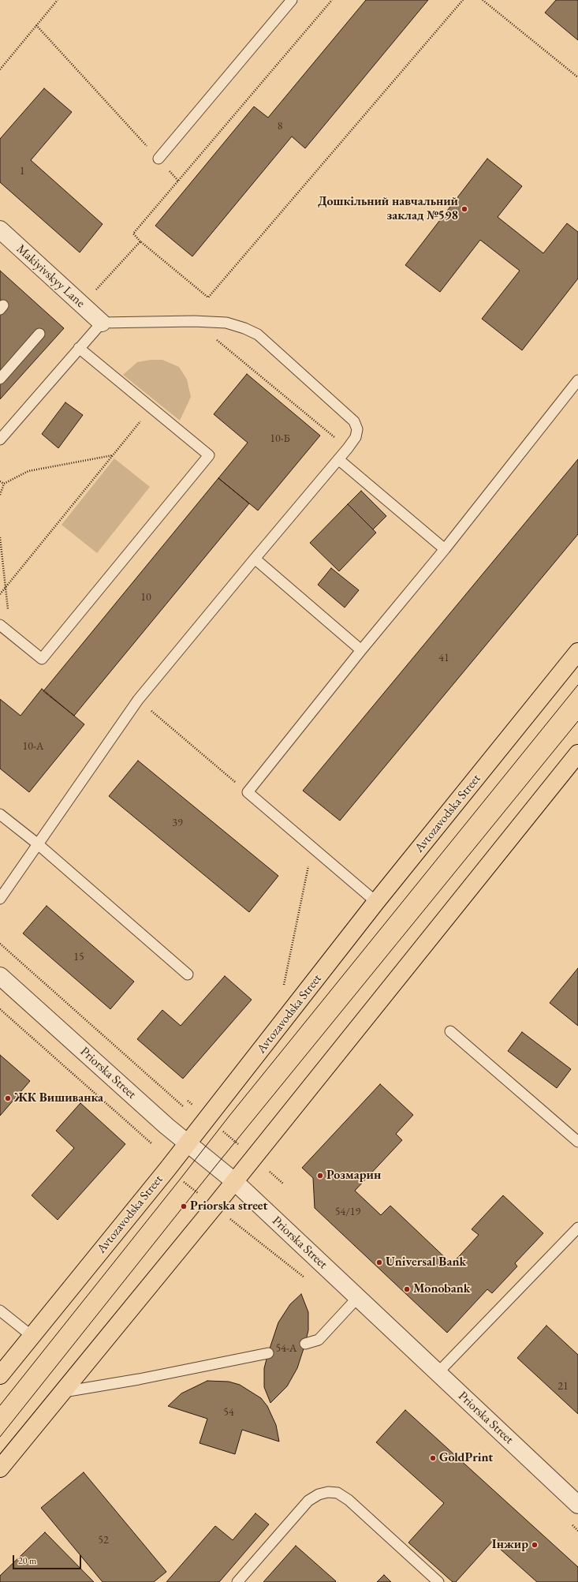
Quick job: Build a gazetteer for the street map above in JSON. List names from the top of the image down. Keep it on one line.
{"streets":{"main road":["Avtozavodska Street"],"street":["Makiyivskyy Lane","Priorska Street"]},"crossings":[["Avtozavodska Street","Priorska Street"]],"places":["Дошкільний навчальний заклад №598","ЖК Вишиванка","Розмарин","Priorska street","Universal Bank","Monobank","GoldPrint","Інжир"],"house_numbers":["8","1","10-Б","10","41","10-А","39","15","54/19","54-А","21","54","52"],"scale_bar":"20 m"}
